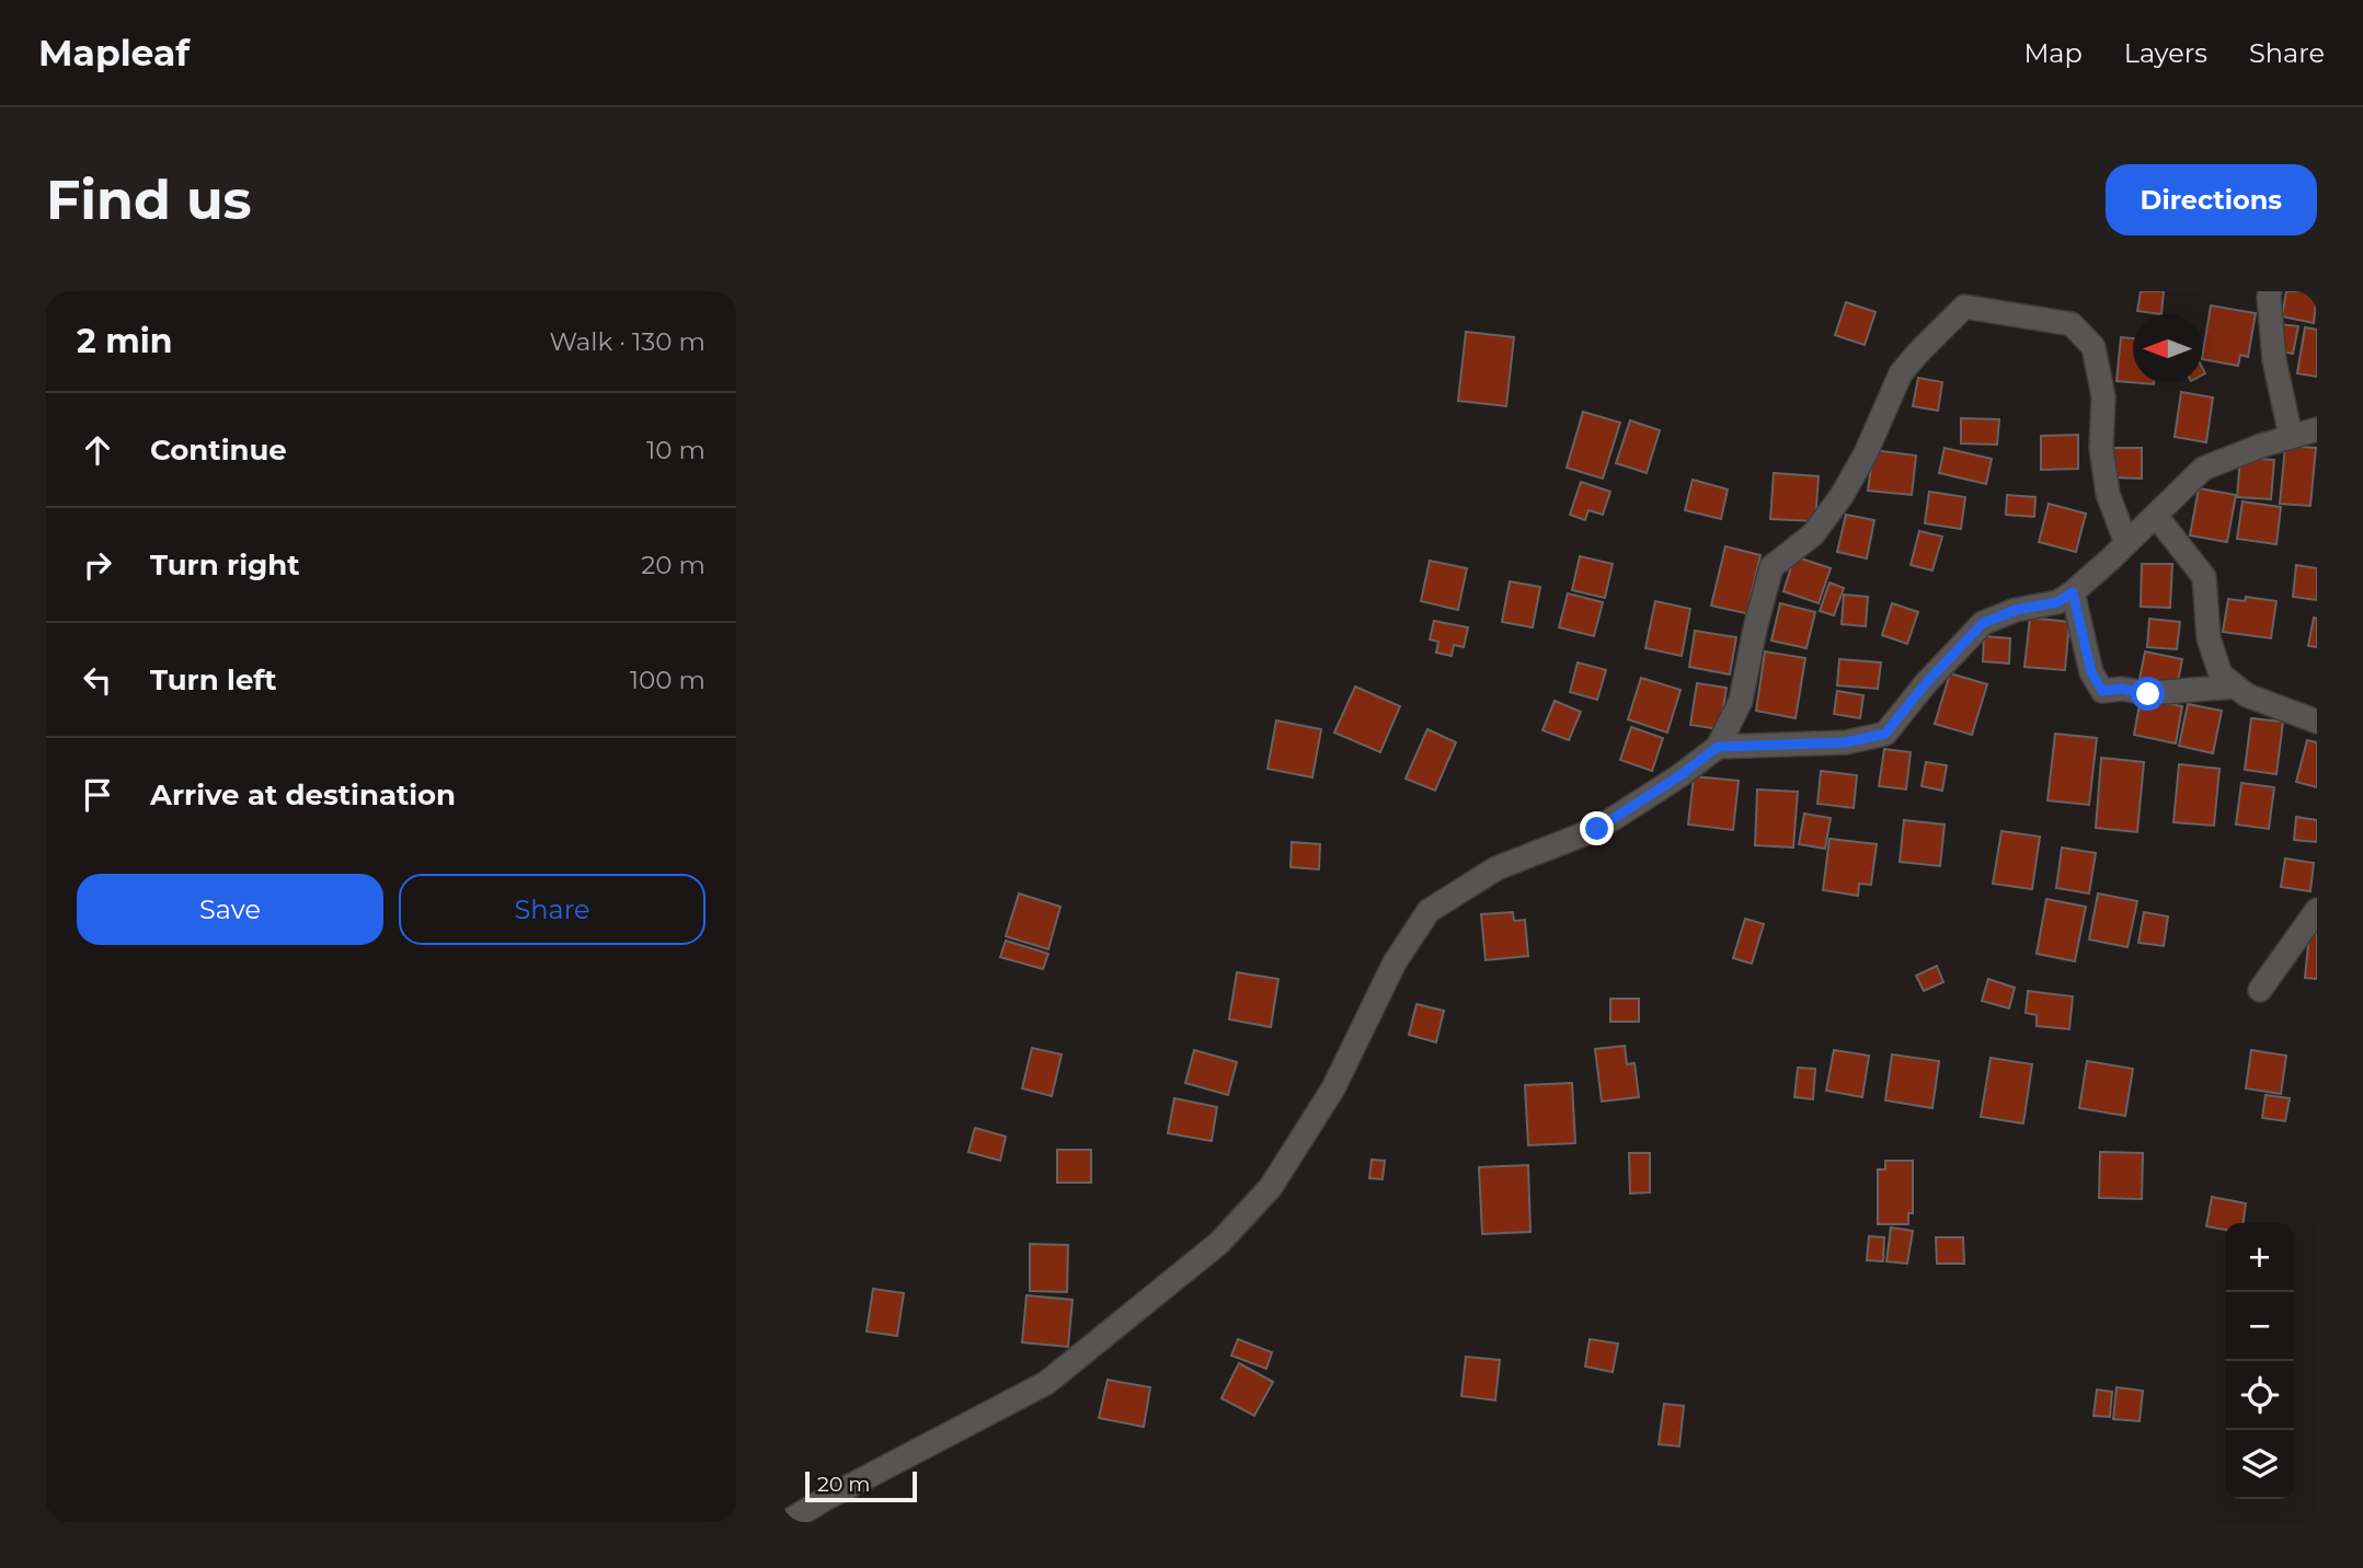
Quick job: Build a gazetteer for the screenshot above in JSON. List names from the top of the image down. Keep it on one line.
{"scale_bar":"20 m","north":"left","page":{"header":"Mapleaf","nav":["Map","Layers","Share"],"buttons":["Directions",["Save","Share"]],"title":"Find us","heading":["2 min","Walk · 130 m"],"list":[["Continue","10 m"],["Turn right","20 m"],["Turn left","100 m"],"Arrive at destination"],"map_buttons":["+","−"],"scale":"20 m"}}
